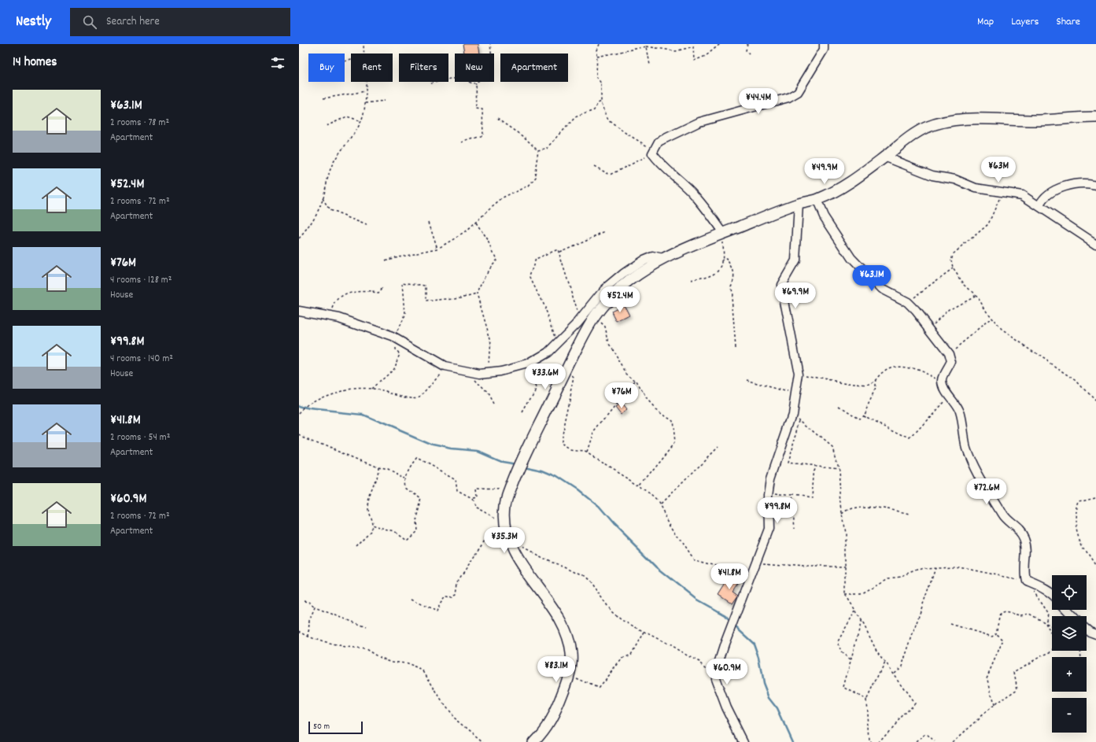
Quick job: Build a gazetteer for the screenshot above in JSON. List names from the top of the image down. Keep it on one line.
{"scale_bar":"50 m","page":{"header":"Nestly","search":"Search here","nav":["Map","Layers","Share"],"heading":"14 homes","chip":["Buy","Rent","Filters","New","Apartment"],"list":[{"name":"¥63.1M","note":"2 rooms · 78 m² · Apartment"},{"name":"¥52.4M","note":"2 rooms · 72 m² · Apartment"},{"name":"¥76M","note":"4 rooms · 128 m² · House"},{"name":"¥99.8M","note":"4 rooms · 140 m² · House"},{"name":"¥41.8M","note":"2 rooms · 54 m² · Apartment"},{"name":"¥60.9M","note":"2 rooms · 72 m² · Apartment"}],"price":["¥44.4M","¥63M","¥49.9M","¥63.1M","¥69.9M","¥52.4M","¥33.6M","¥76M","¥72.6M","¥99.8M","¥35.3M","¥41.8M","¥83.1M","¥60.9M"],"map_buttons":["+","−"],"scale":"50 m"}}
